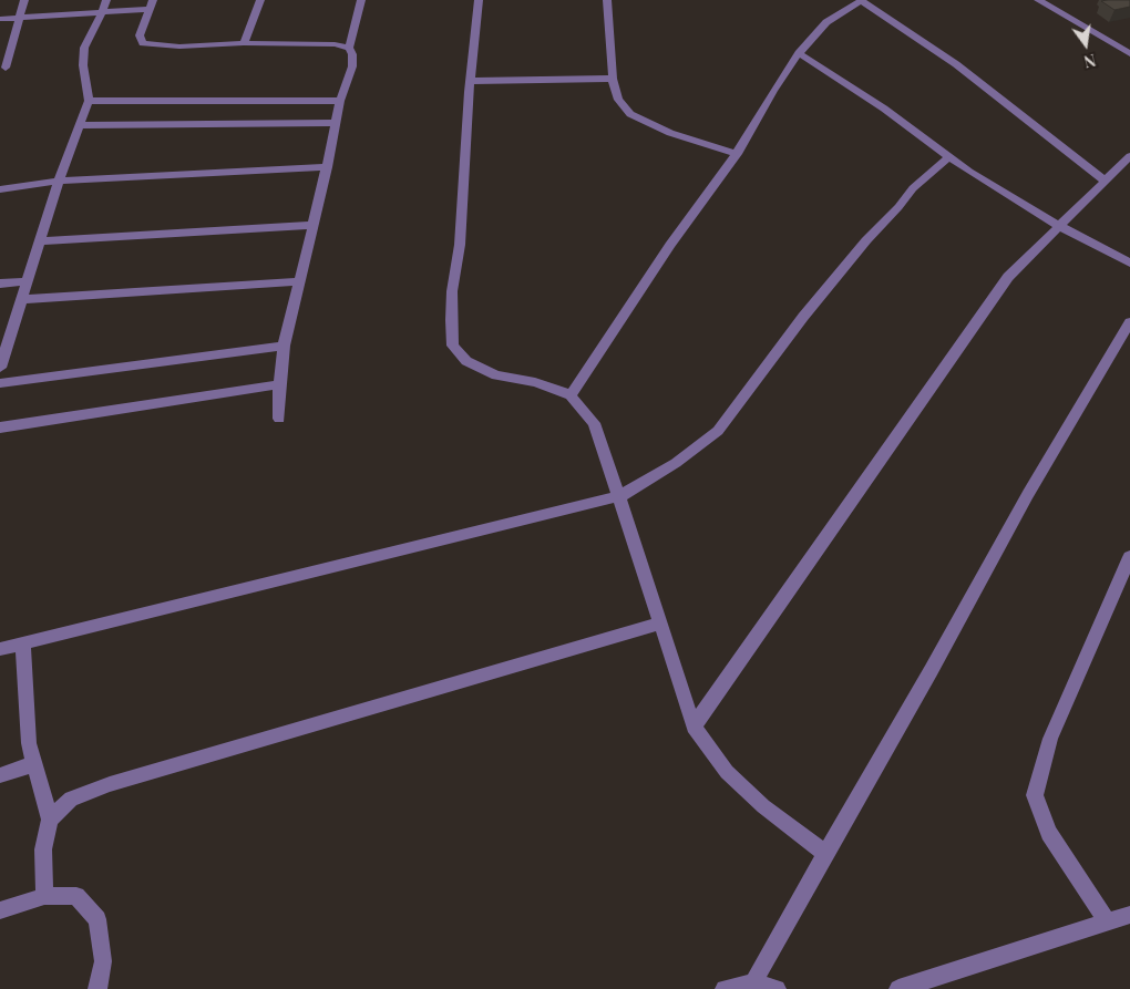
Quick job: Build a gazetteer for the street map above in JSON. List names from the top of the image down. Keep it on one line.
{"north":"bottom"}
